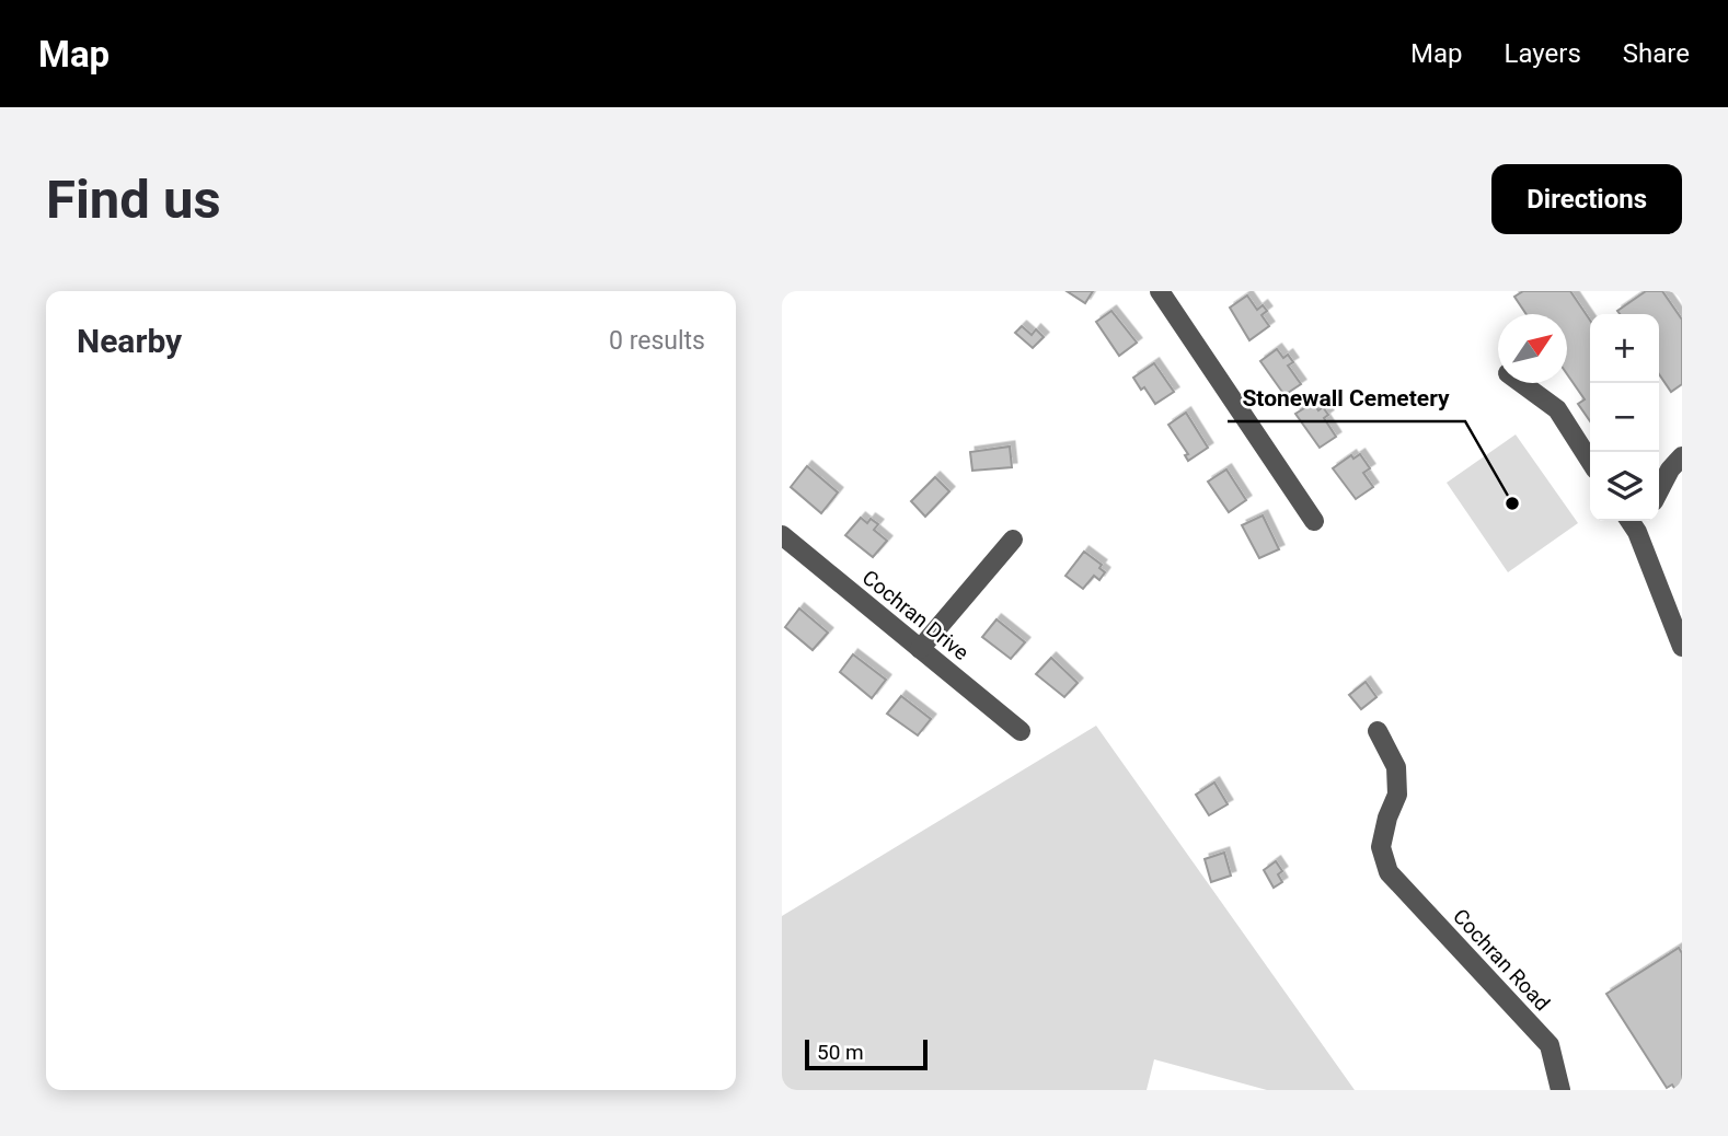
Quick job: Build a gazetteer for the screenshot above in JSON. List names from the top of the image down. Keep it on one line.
{"streets":{"street":["Cochran Drive","Cochran Road"]},"places":["Stonewall Cemetery"],"scale_bar":"50 m","north":"top right","page":{"header":"Map","nav":["Map","Layers","Share"],"buttons":"Directions","title":"Find us","heading":["Nearby","0 results"],"map_buttons":["+","−"],"scale":"50 m"}}
